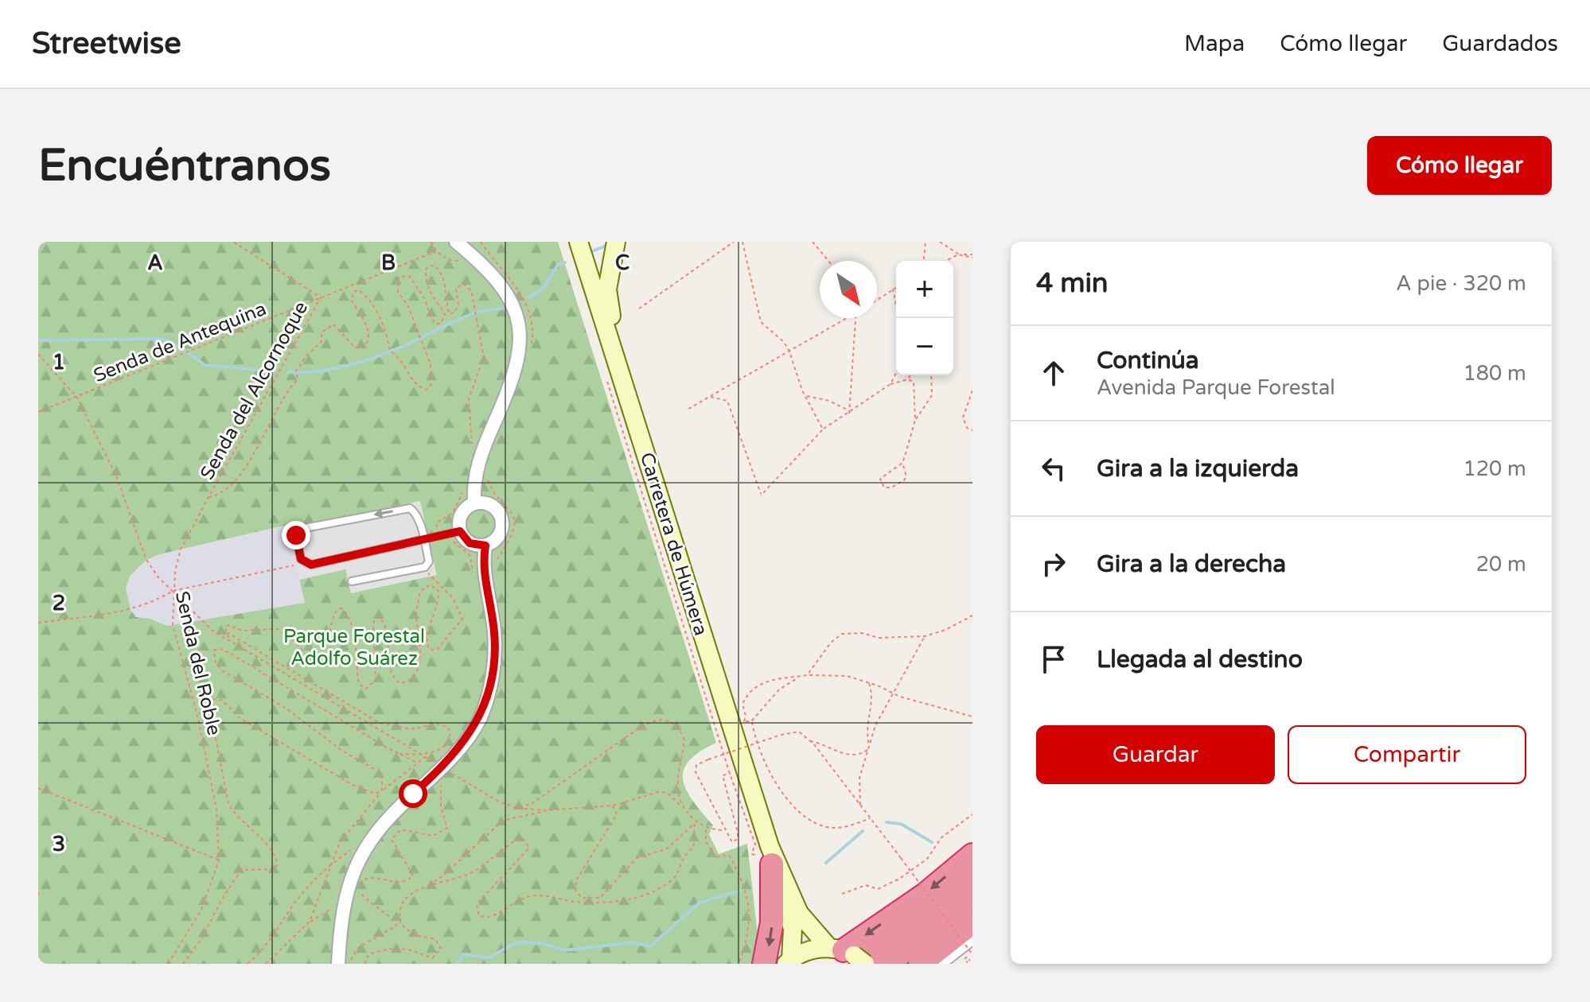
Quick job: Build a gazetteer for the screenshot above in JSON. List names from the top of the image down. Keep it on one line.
{"streets":{"main road":["Carretera de Húmera"],"path":["Senda de Antequina","Senda del Alcornoque","Senda del Roble"]},"crossings":[["Senda de Antequina","Senda del Alcornoque"],["Senda de Antequina","Senda del Roble"],["Senda del Alcornoque","Senda del Roble"]],"parks":["Parque Forestal Adolfo Suárez"],"north":"bottom right","page":{"header":"Streetwise","nav":["Mapa","Cómo llegar","Guardados"],"buttons":["Cómo llegar",["Guardar","Compartir"]],"title":"Encuéntranos","heading":["4 min","A pie · 320 m"],"map_buttons":["+","−"],"list":[["Continúa","Avenida Parque Forestal","180 m"],["Gira a la izquierda","120 m"],["Gira a la derecha","20 m"],"Llegada al destino"]},"grid":{"columns":["A","B","C"],"rows":["1","2","3"]}}
